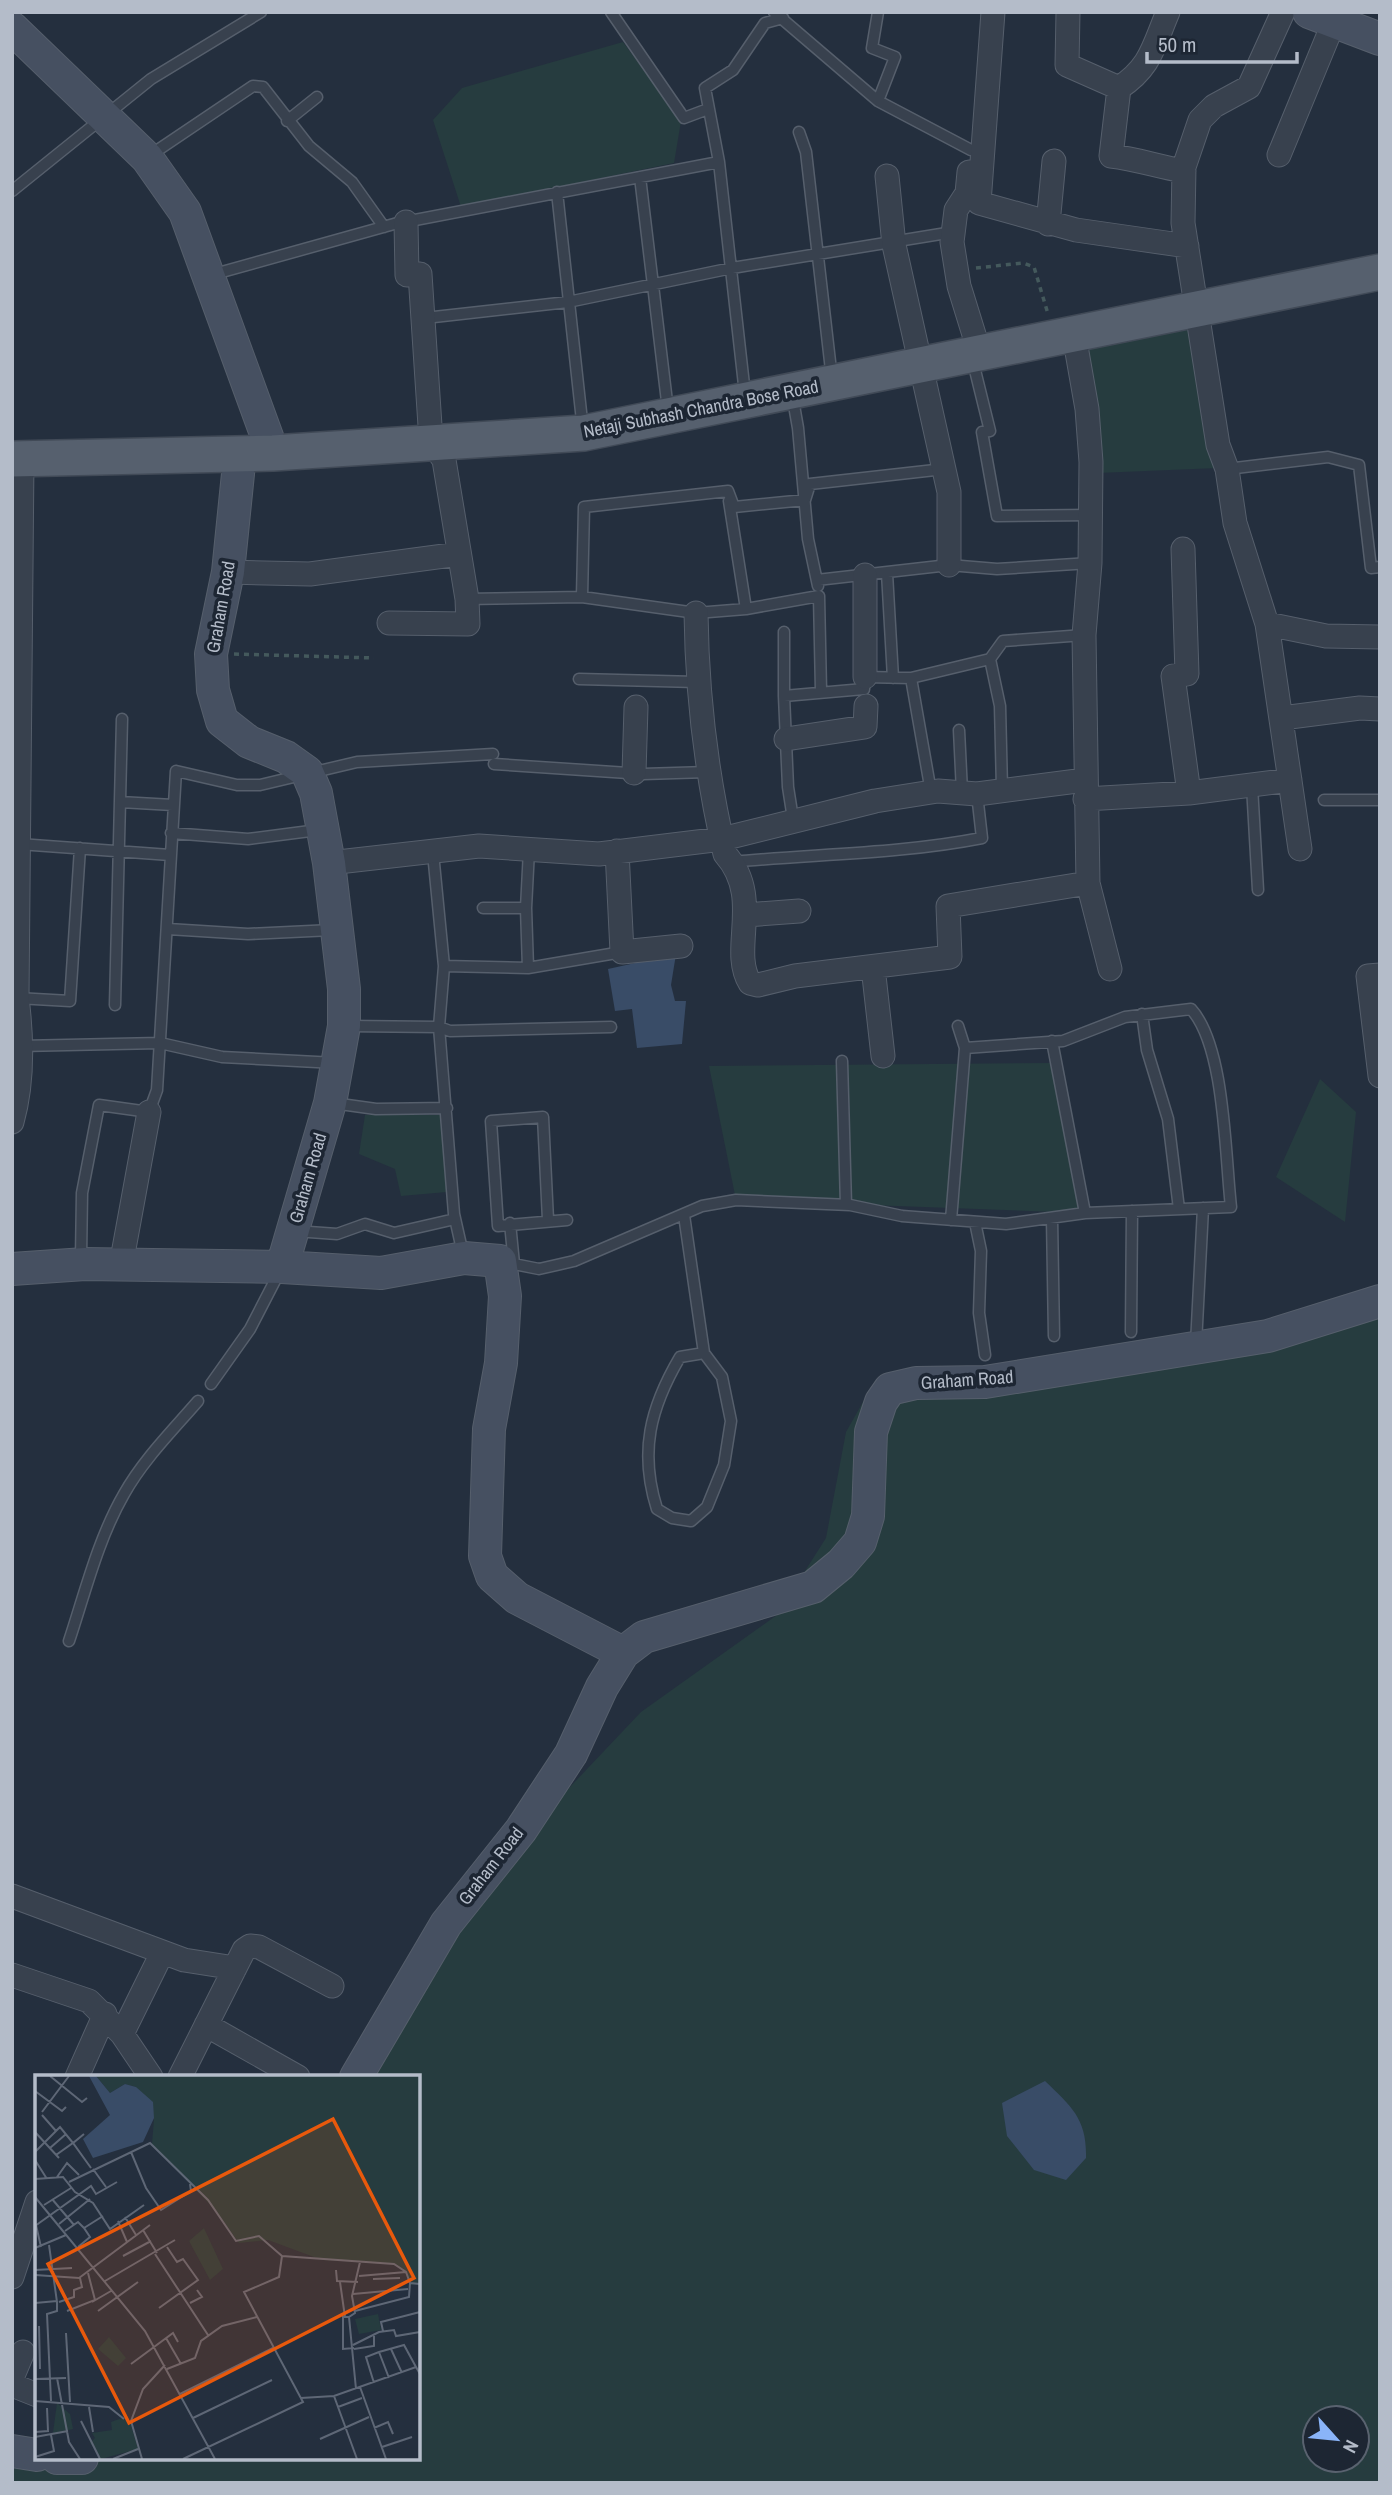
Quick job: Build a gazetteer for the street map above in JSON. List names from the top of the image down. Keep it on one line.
{"streets":{"main road":["Netaji Subhash Chandra Bose Road"],"street":["Graham Road"]},"crossings":[["Netaji Subhash Chandra Bose Road","Graham Road"]],"scale_bar":"50 m","north":"bottom right"}
